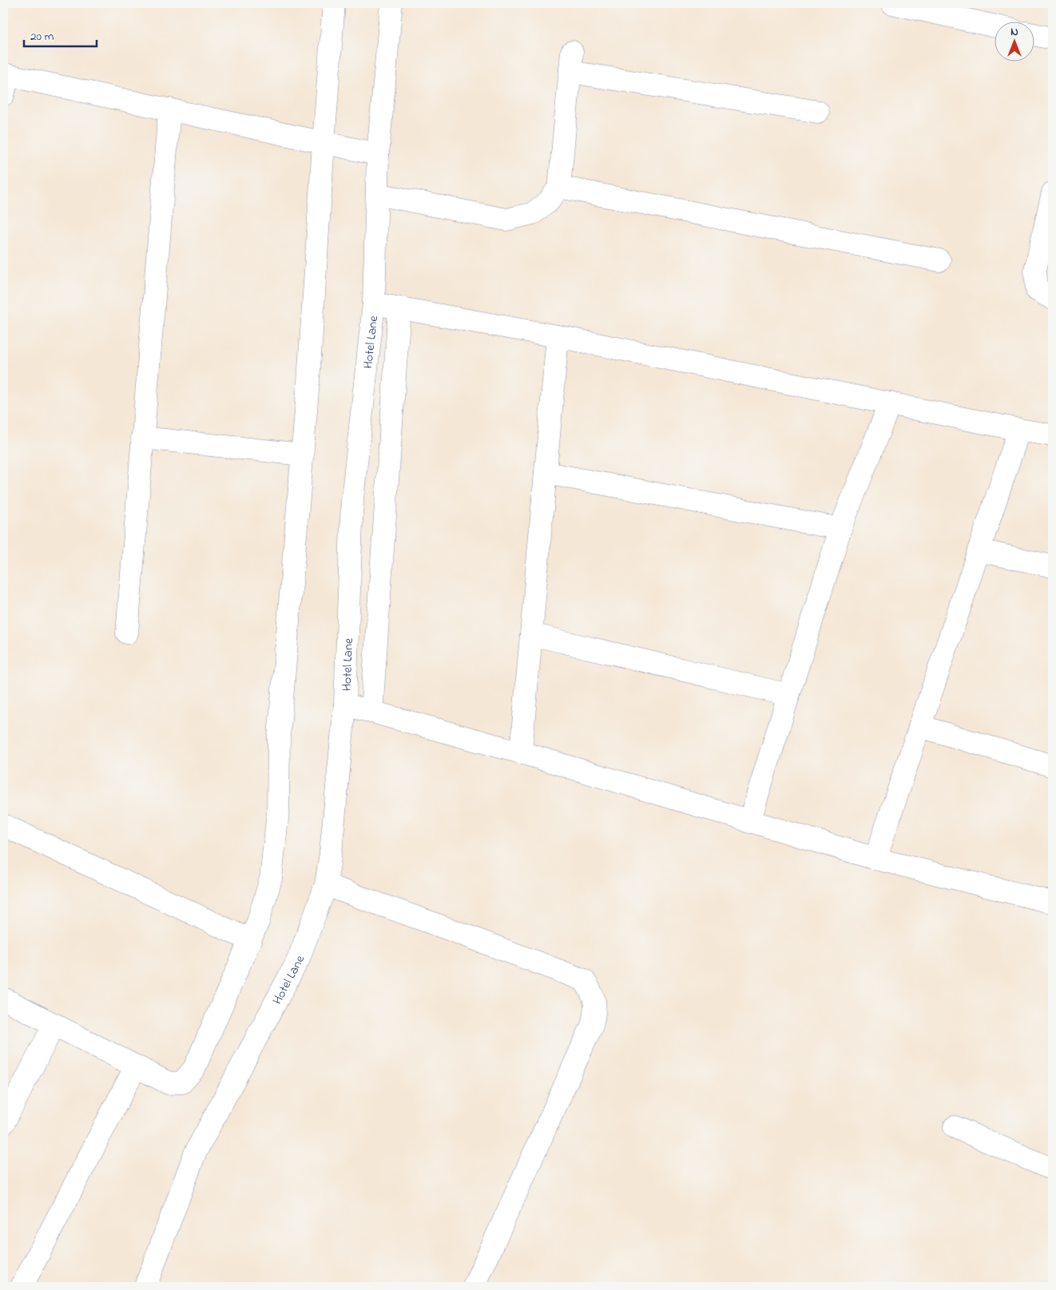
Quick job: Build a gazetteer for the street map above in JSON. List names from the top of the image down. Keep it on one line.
{"streets":{"street":["Hotel Lane"]},"scale_bar":"20 m","north":"top"}
